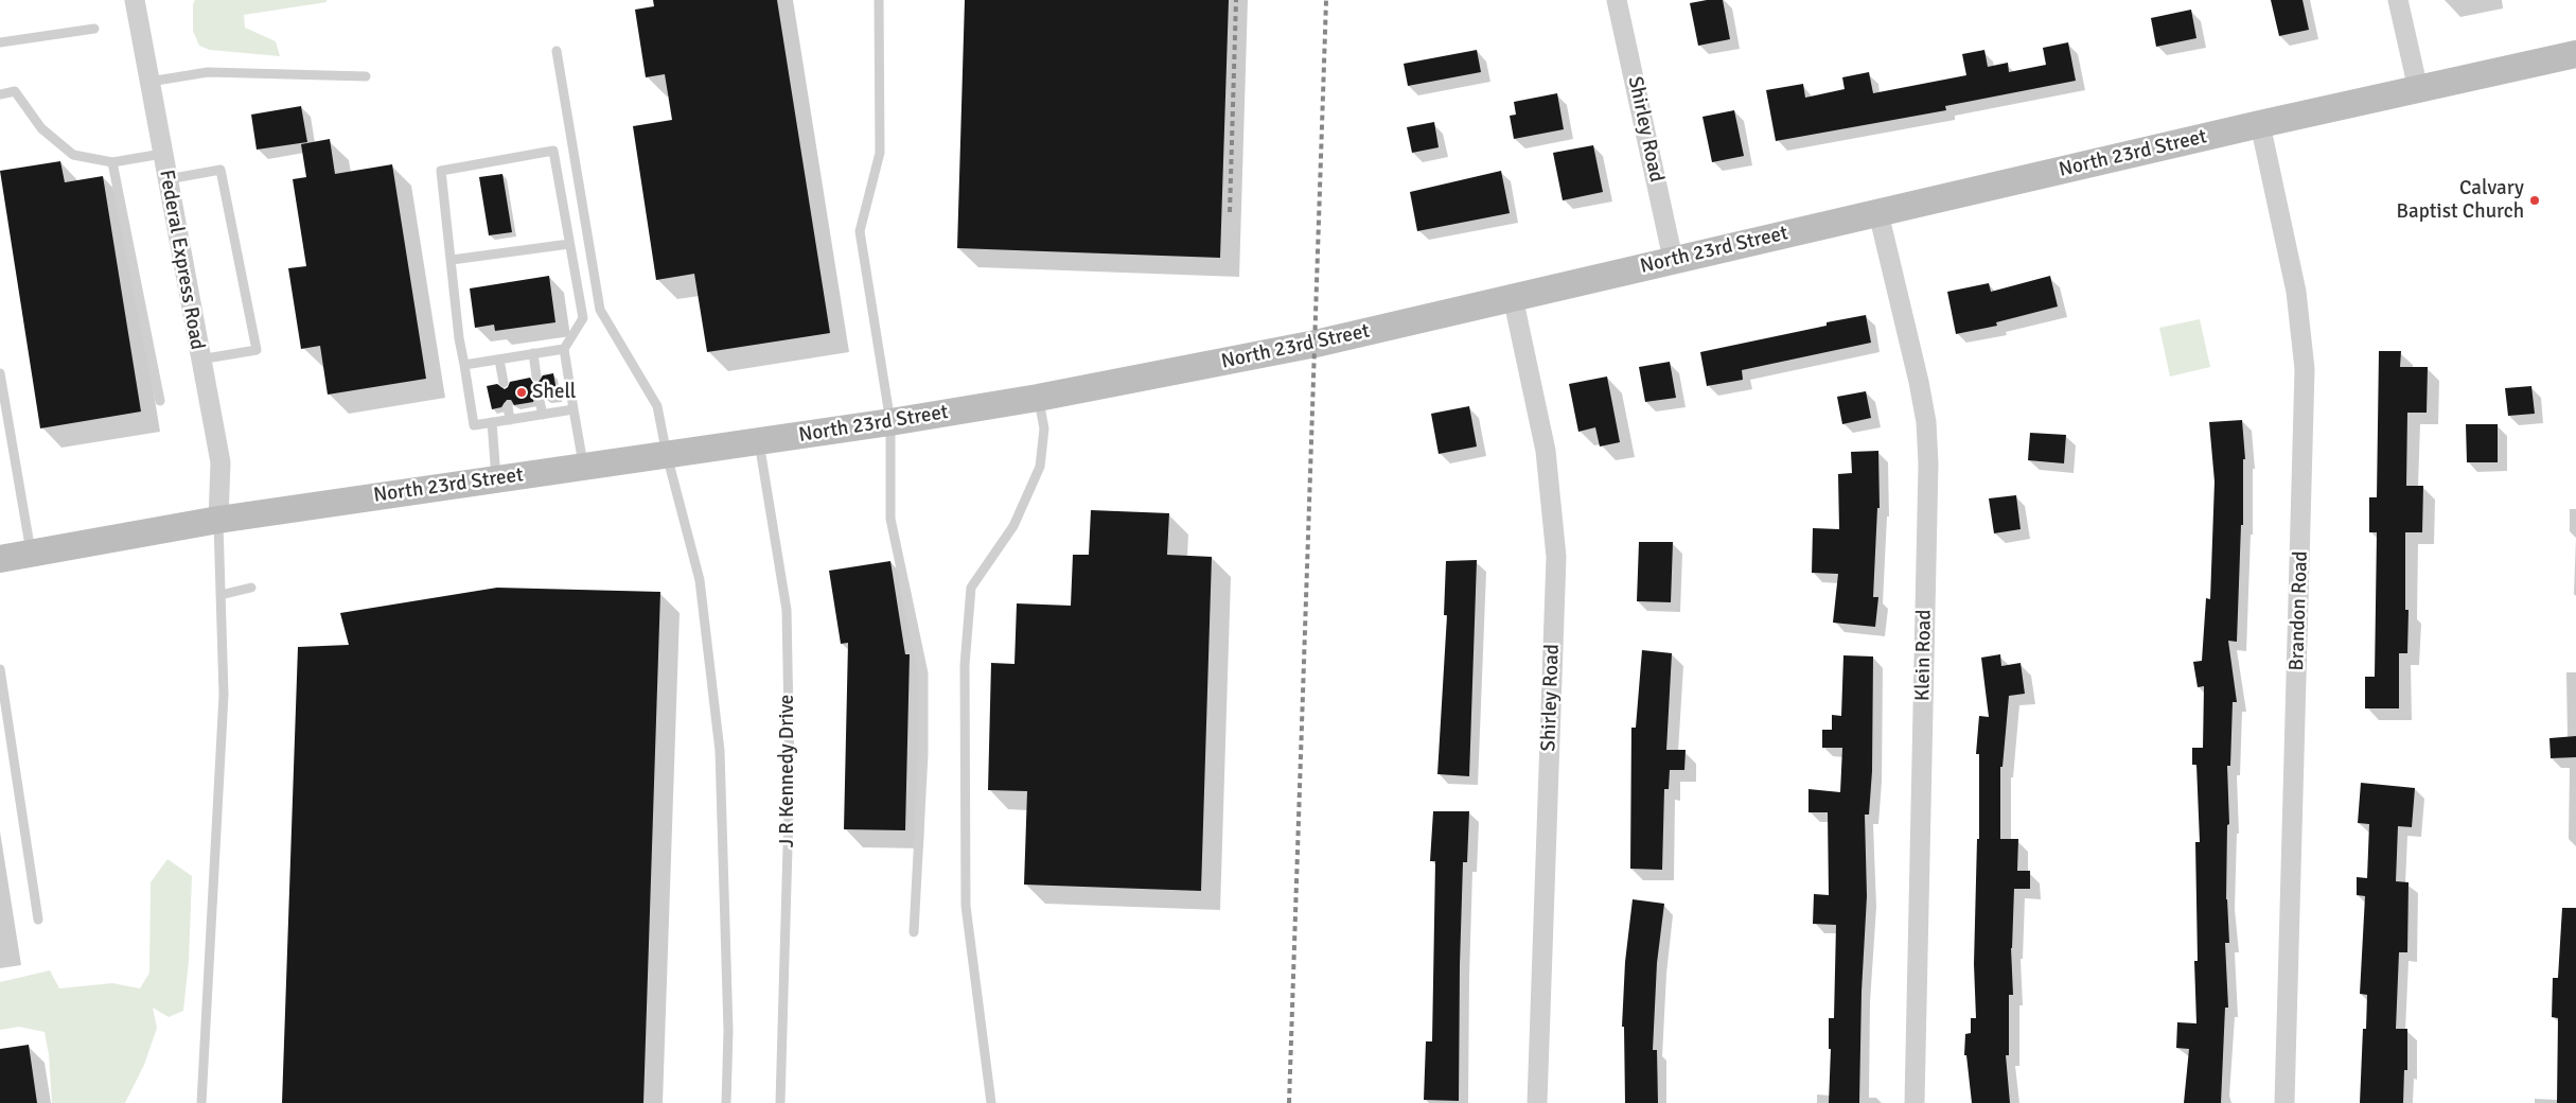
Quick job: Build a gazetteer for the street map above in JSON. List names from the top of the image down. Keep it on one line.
{"streets":{"main road":["North 23rd Street"],"street":["Shirley Road","Federal Express Road","Brandon Road","Klein Road"],"lane":["J R Kennedy Drive"]},"crossings":[["Shirley Road","North 23rd Street"],["North 23rd Street","Federal Express Road"],["North 23rd Street","Brandon Road"],["North 23rd Street","Klein Road"],["North 23rd Street","J R Kennedy Drive"]],"places":["Calvary Baptist Church","Shell"]}
